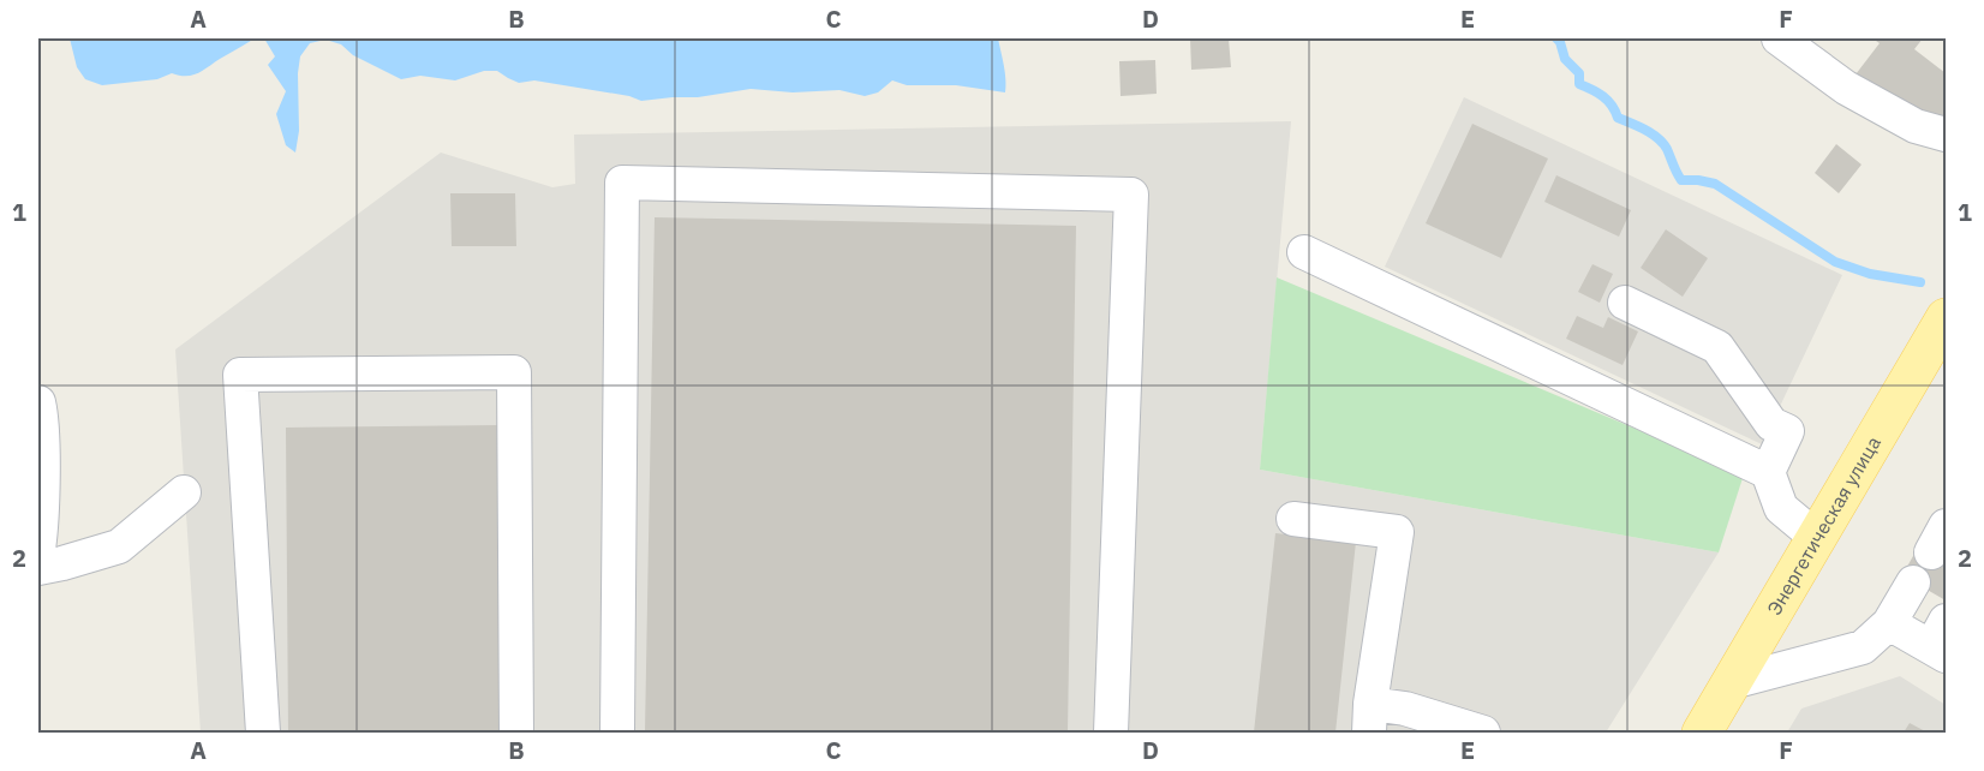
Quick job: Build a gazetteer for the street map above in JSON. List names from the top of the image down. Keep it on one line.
{"streets":{"main road":["Энергетическая улица"]},"grid":{"columns":["A","B","C","D","E","F"],"rows":["1","2"]}}
